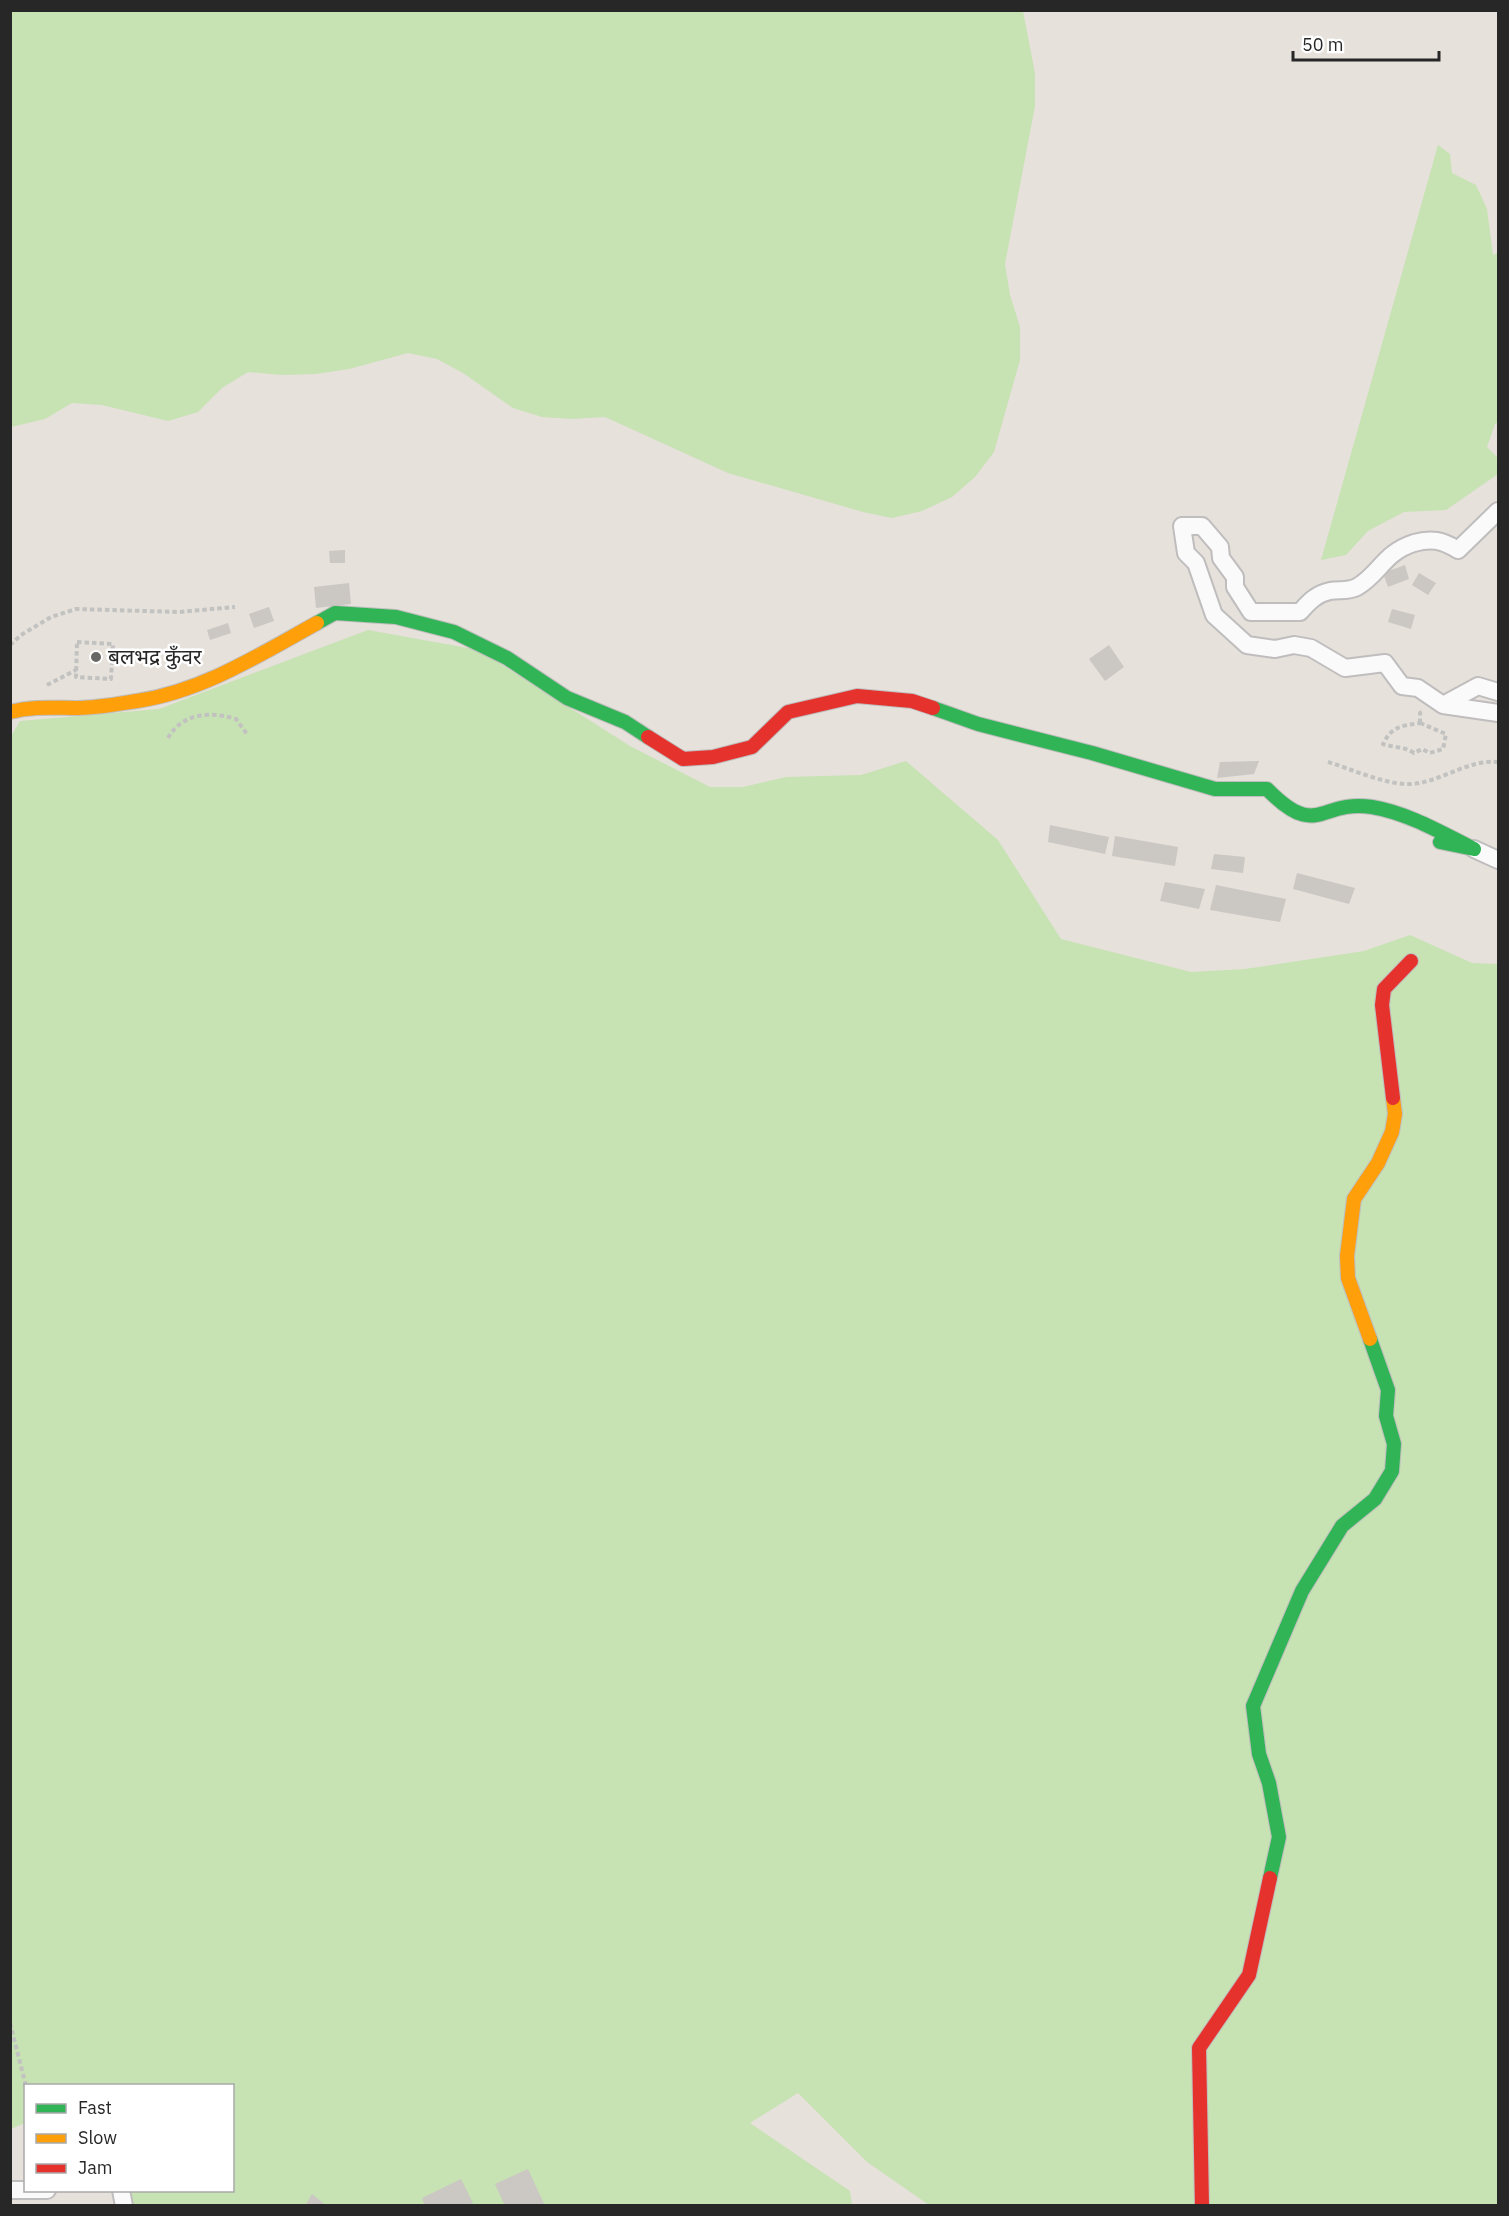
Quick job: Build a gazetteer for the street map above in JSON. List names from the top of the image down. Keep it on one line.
{"places":["बलभद्र कुँवर"],"legend":["Fast","Slow","Jam"],"scale_bar":"50 m"}
